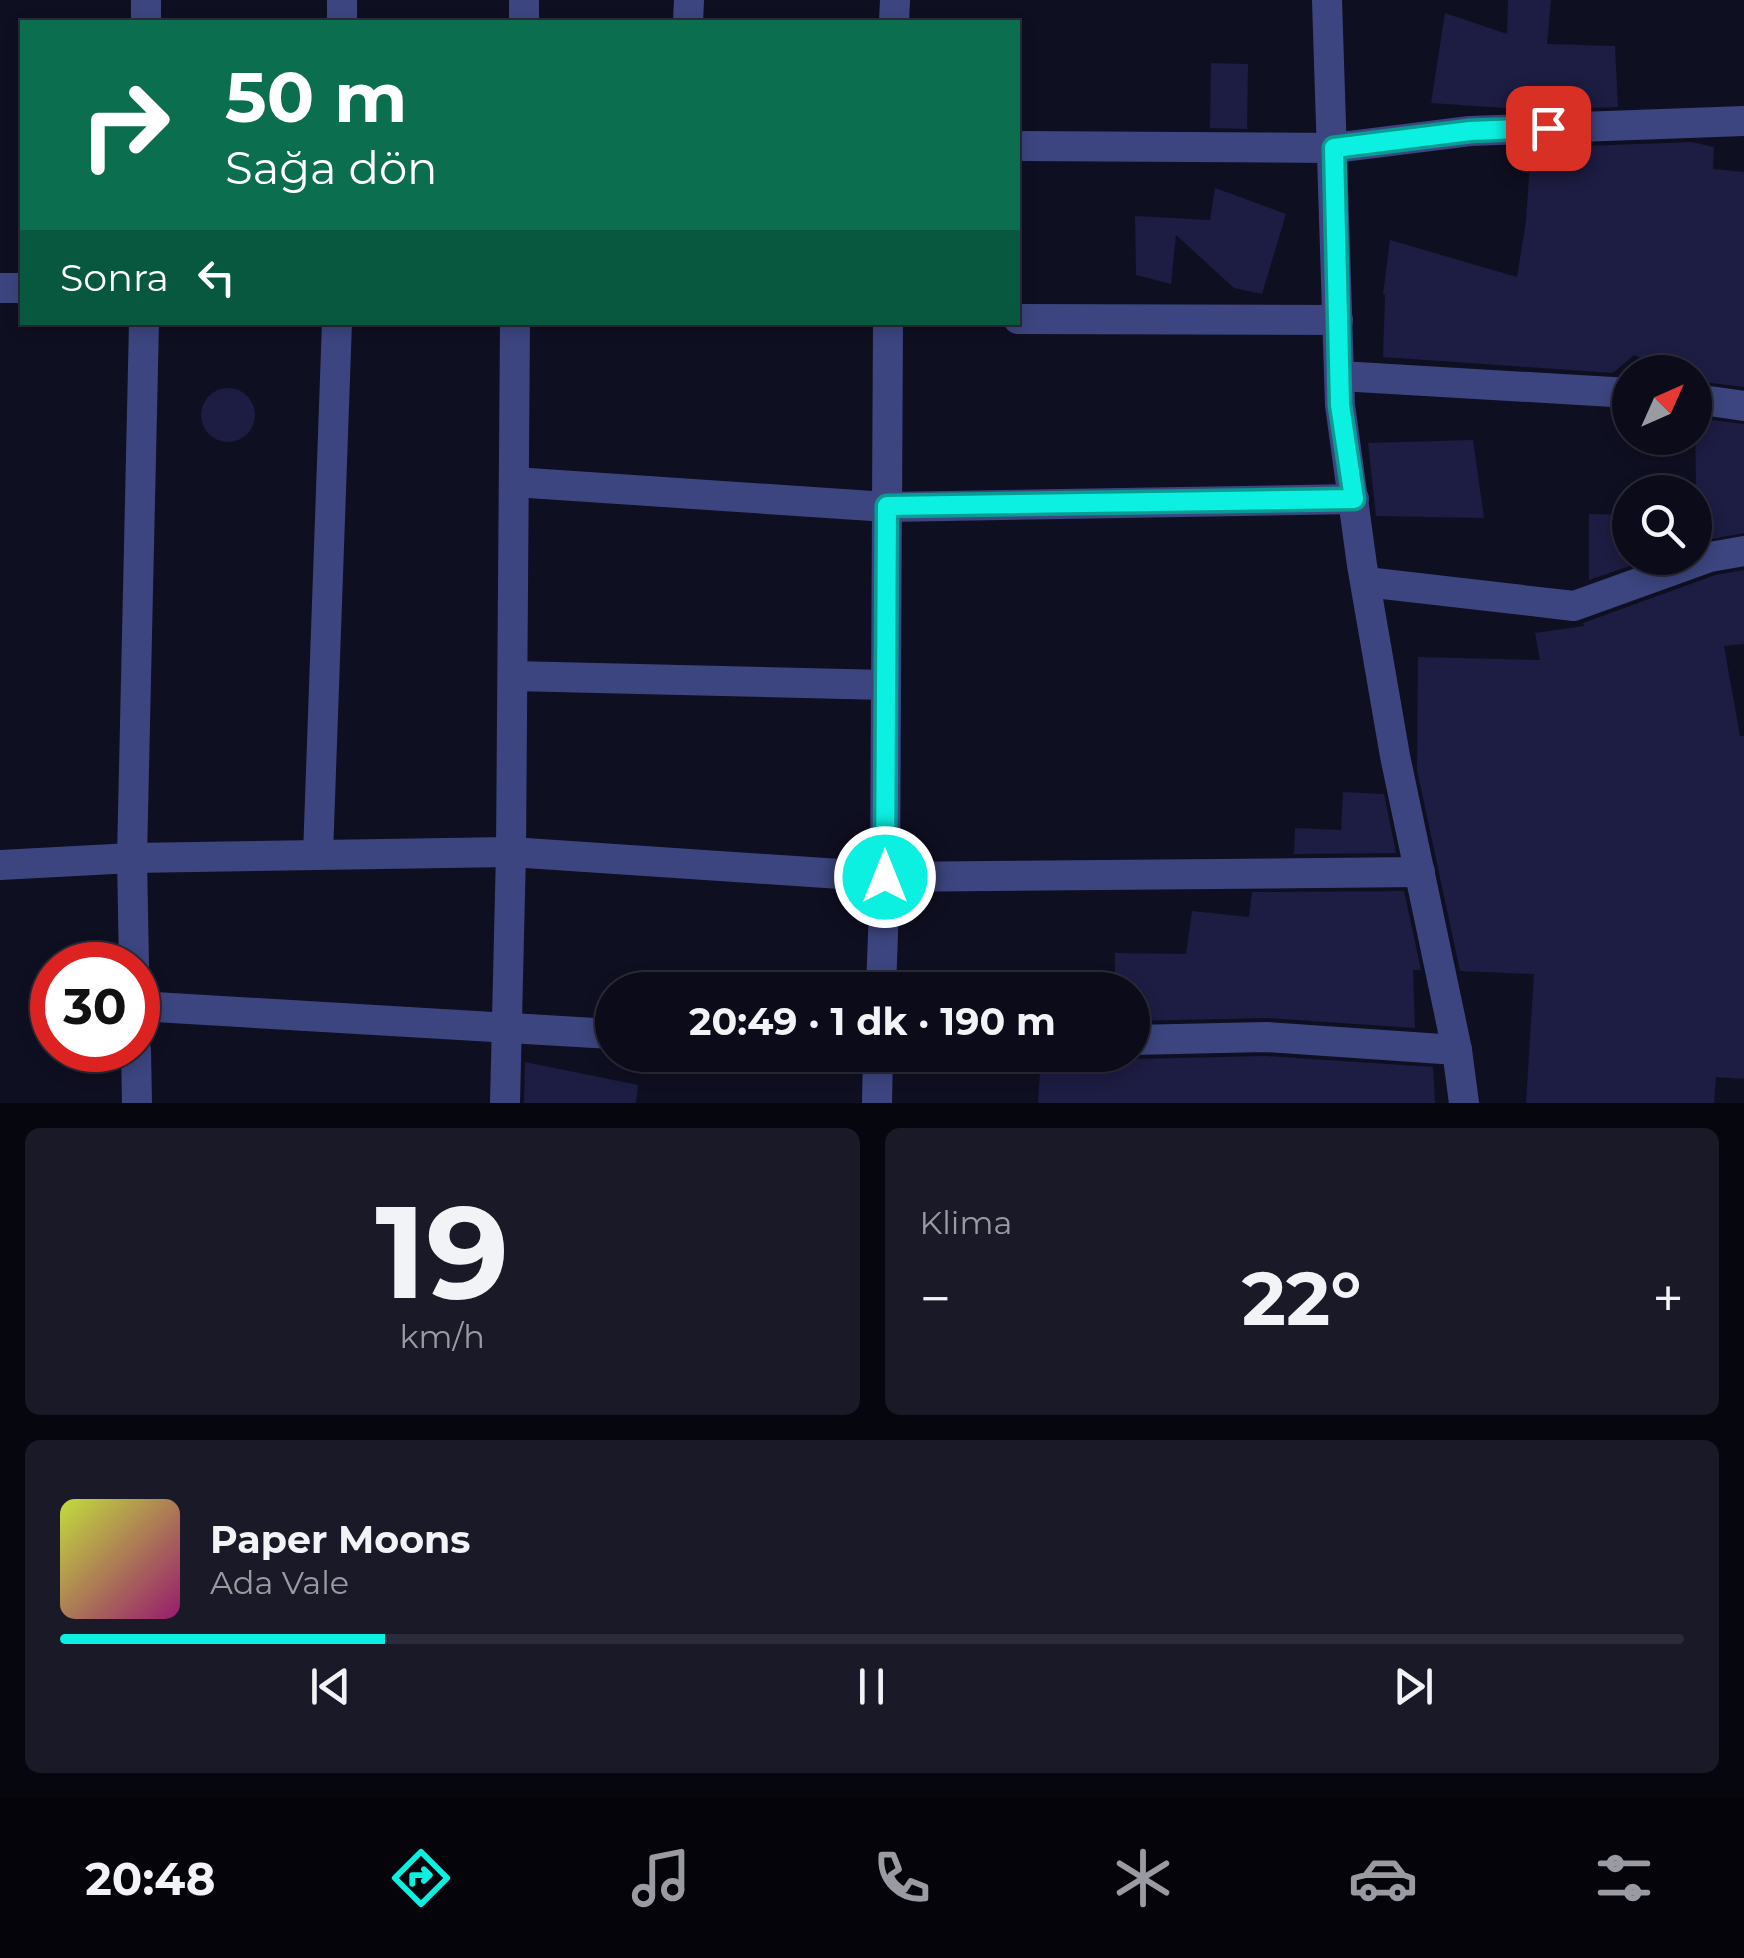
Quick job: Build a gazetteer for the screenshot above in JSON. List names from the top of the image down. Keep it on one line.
{"north":"top right","page":{"turn":["50 m","Sağa dön"],"then":"Sonra","limit":"30","trip":"20:49 · 1 dk · 190 m","tile":[["19","km/h"],"Klima"],"heat":["−","22°","+"],"song":["Paper Moons","Ada Vale"],"tabs":"20:48"}}
